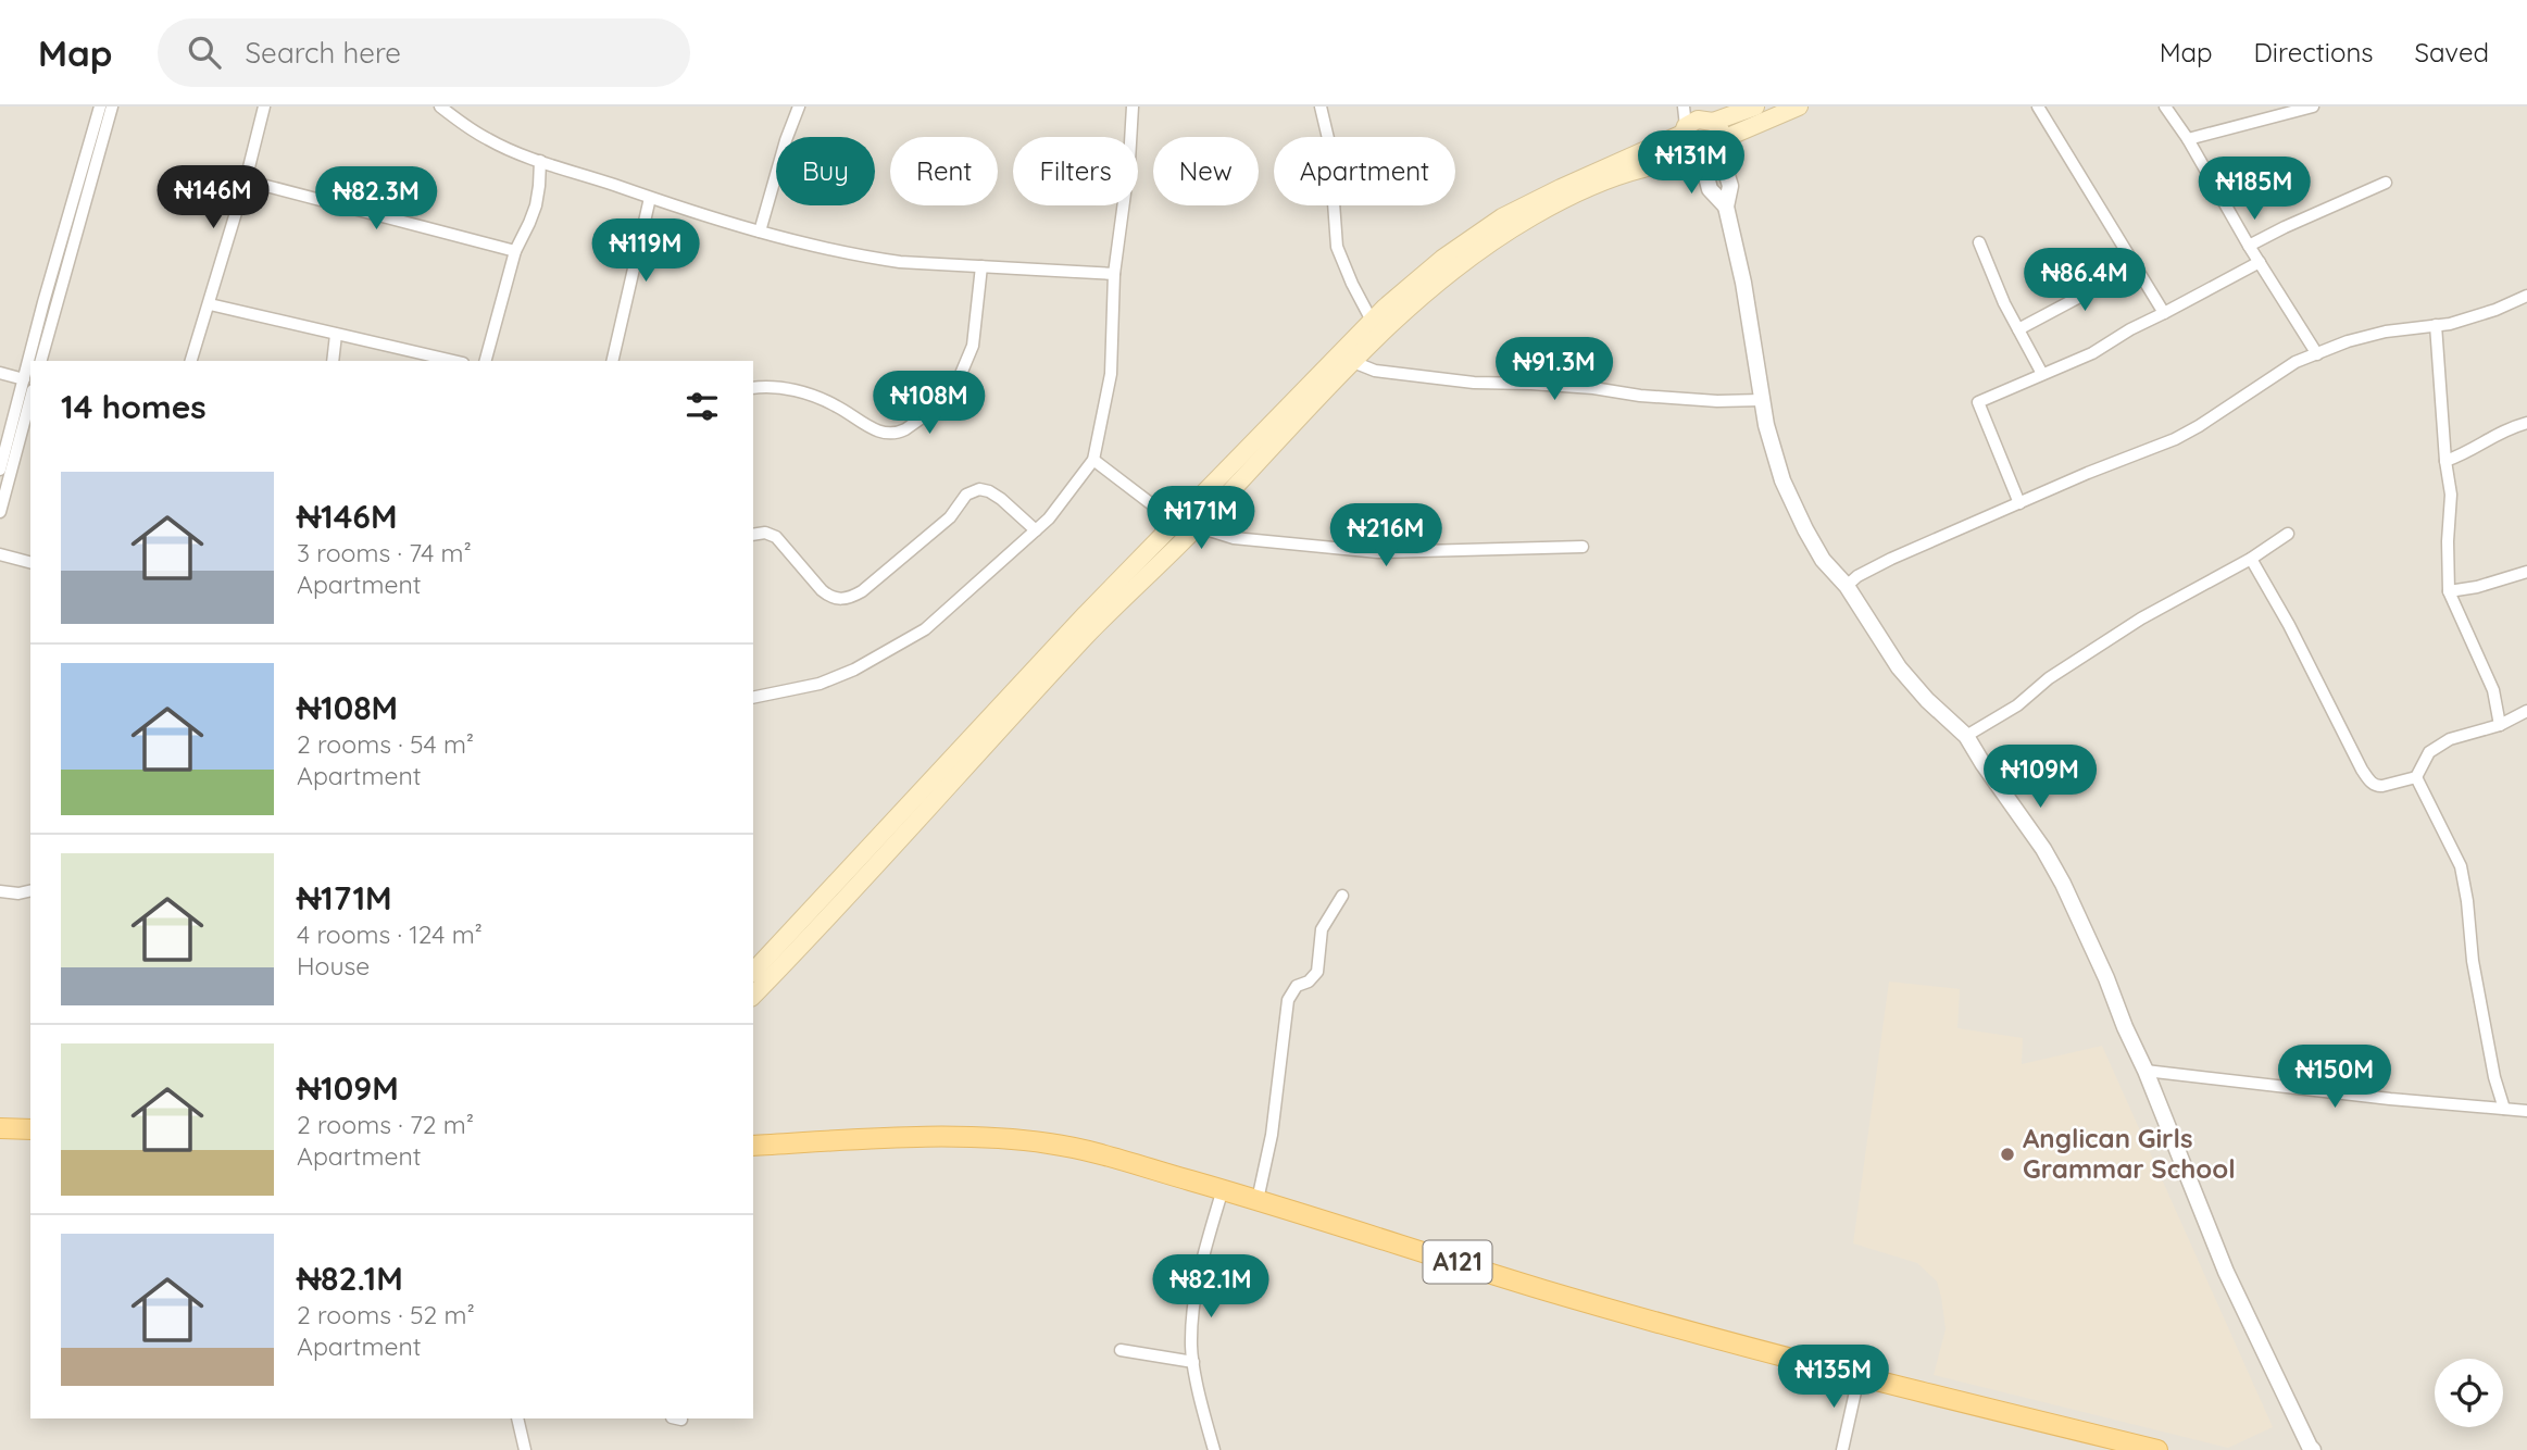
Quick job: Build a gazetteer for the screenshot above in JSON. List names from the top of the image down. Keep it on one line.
{"streets":{"main road":["A121"]},"places":["Anglican Girls Grammar School"],"page":{"header":"Map","search":"Search here","nav":["Map","Directions","Saved"],"price":["₦131M","₦185M","₦146M","₦82.3M","₦119M","₦86.4M","₦91.3M","₦108M","₦171M","₦216M","₦109M","₦150M","₦82.1M","₦135M"],"chip":["Buy","Rent","Filters","New","Apartment"],"heading":"14 homes","list":[{"name":"₦146M","note":"3 rooms · 74 m² · Apartment"},{"name":"₦108M","note":"2 rooms · 54 m² · Apartment"},{"name":"₦171M","note":"4 rooms · 124 m² · House"},{"name":"₦109M","note":"2 rooms · 72 m² · Apartment"},{"name":"₦82.1M","note":"2 rooms · 52 m² · Apartment"}]}}
